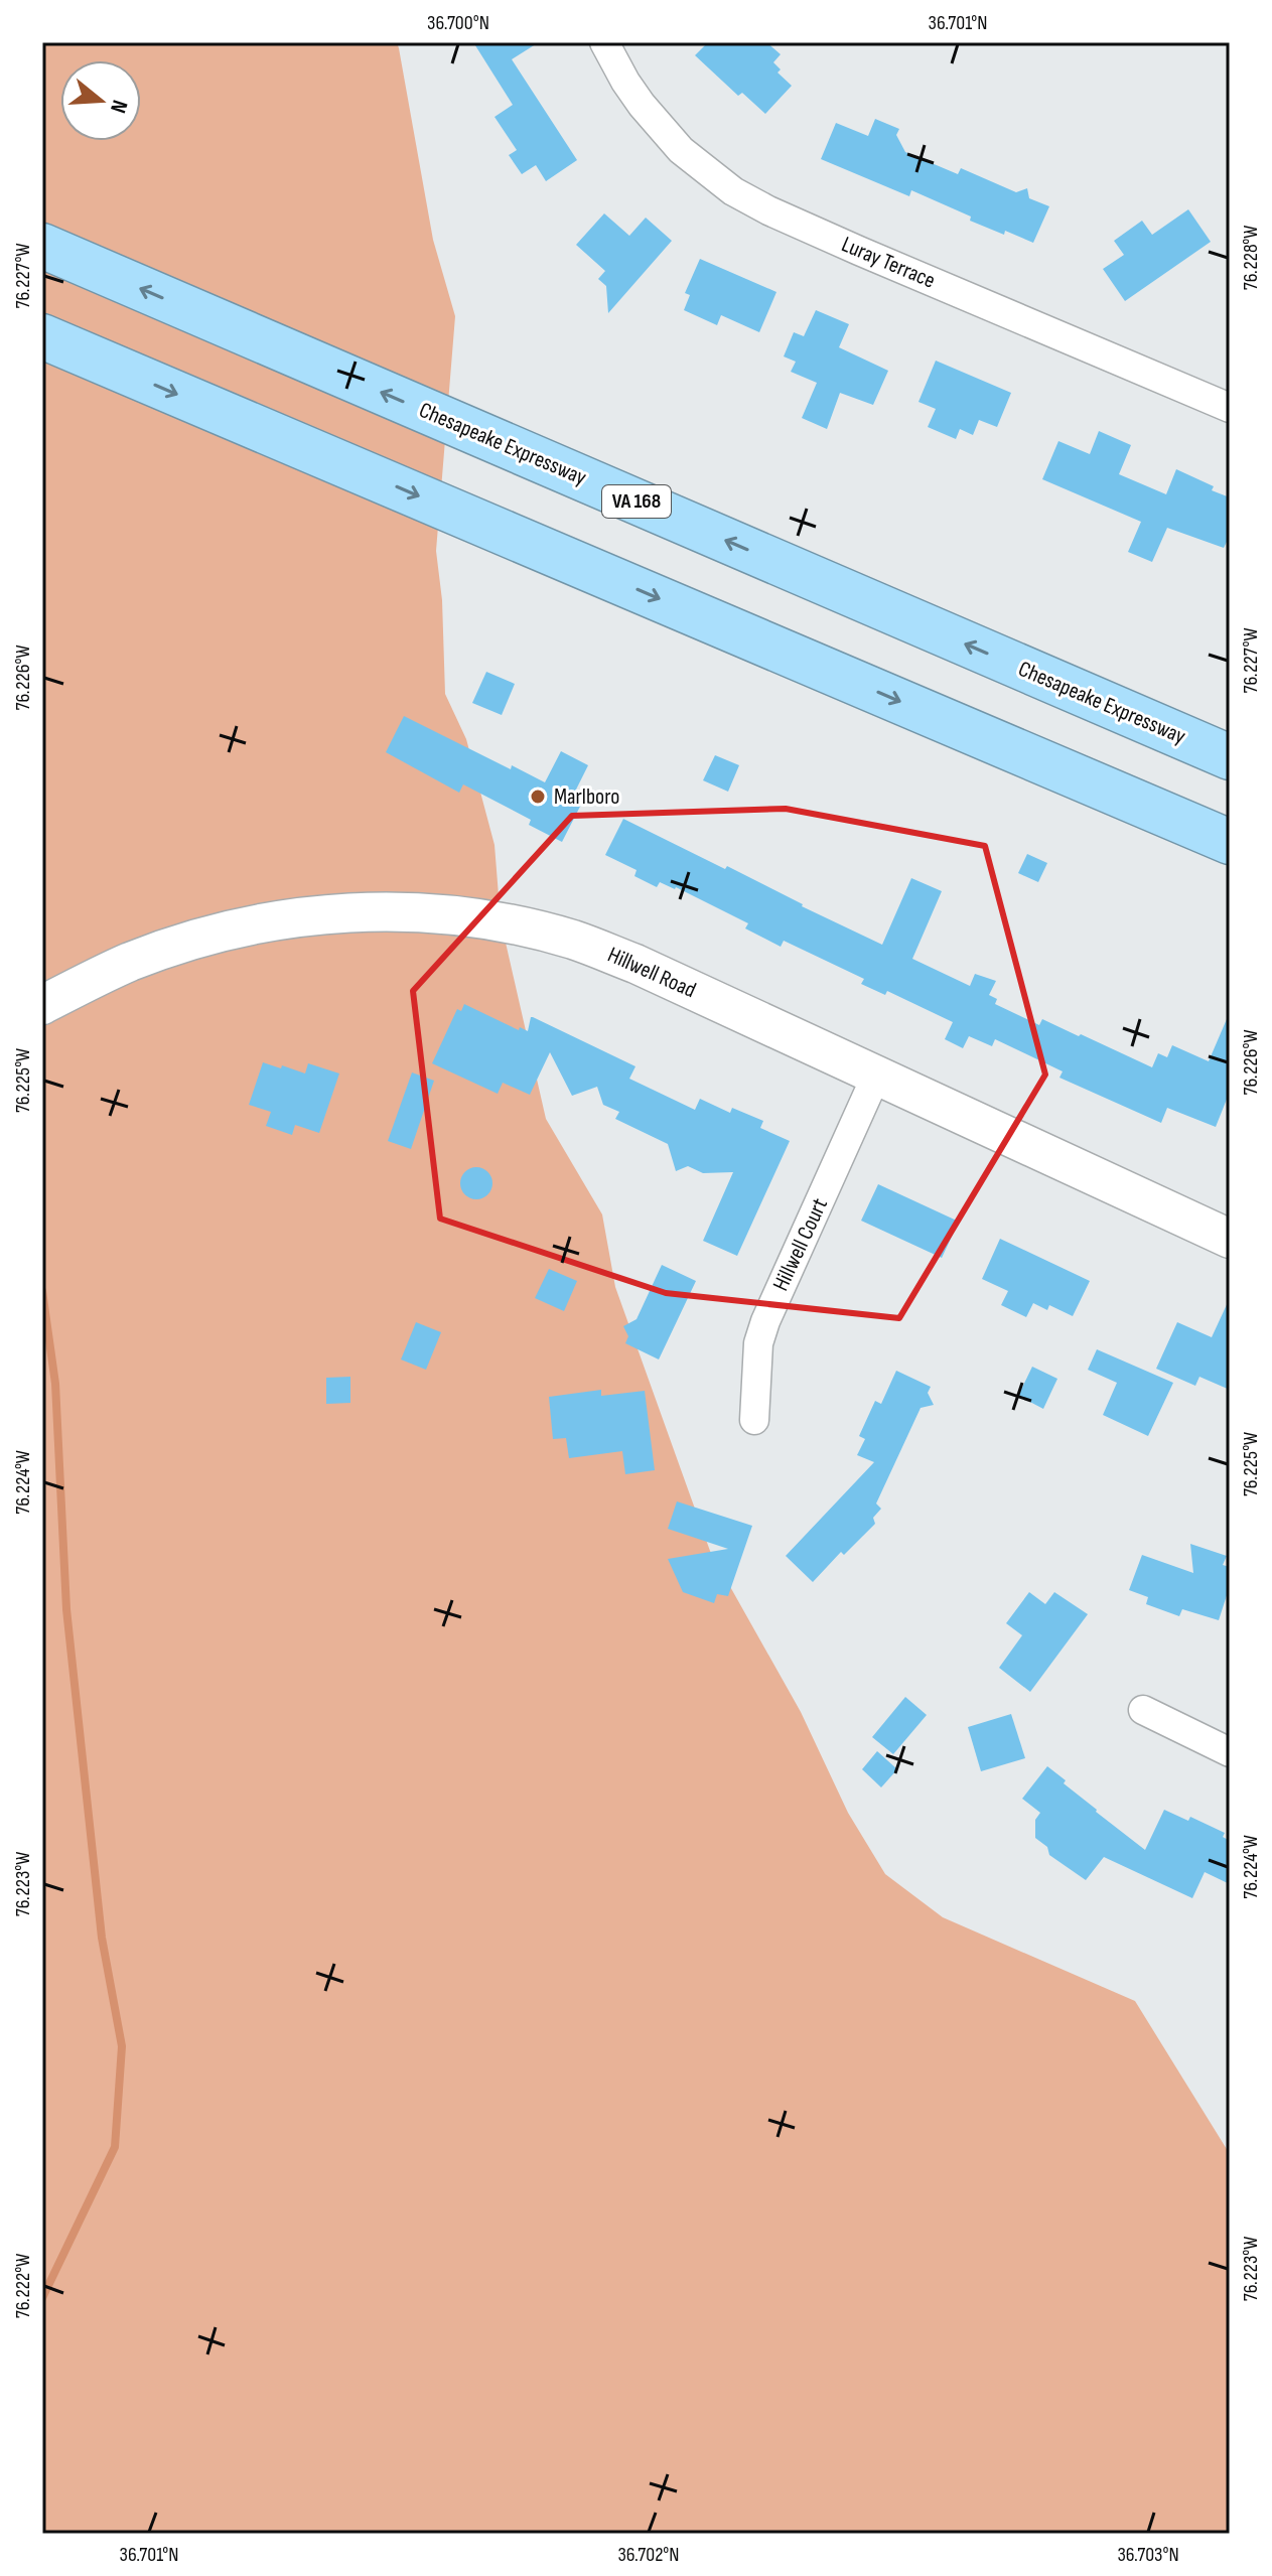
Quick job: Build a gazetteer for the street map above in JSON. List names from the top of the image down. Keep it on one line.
{"streets":{"highway":["Chesapeake Expressway","VA 168"],"street":["Luray Terrace","Hillwell Road","Hillwell Court"]},"crossings":[["Hillwell Road","Hillwell Court"]],"places":["Marlboro"],"north":"right","coordinates":["36.700°N","36.701°N","76.228°W","76.227°W","76.226°W","76.225°W","76.224°W","76.223°W","76.222°W","36.702°N","36.703°N"]}
